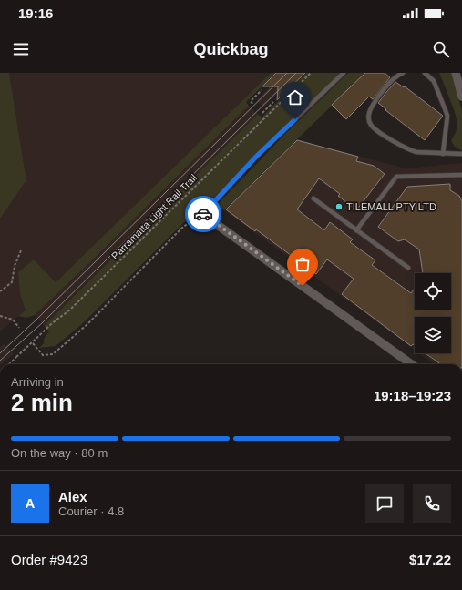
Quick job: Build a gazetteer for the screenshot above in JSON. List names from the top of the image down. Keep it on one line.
{"streets":{"path":["Parramatta Light Rail Trail"]},"places":["TILEMALL PTY LTD"],"page":{"status":"19:16","header":"Quickbag","heading":["2 min","Arriving in","19:18–19:23"],"panel":["Alex","Courier · 4.8","Order #9423","$17.22"],"bar":"On the way · 80 m","round":"A"}}
